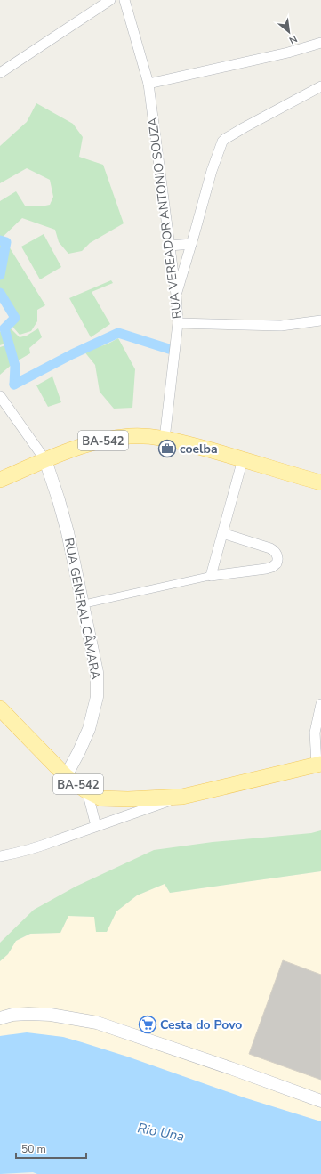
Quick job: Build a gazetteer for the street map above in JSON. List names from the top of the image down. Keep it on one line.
{"streets":{"main road":["BA-542"],"street":["RUA VEREADOR ANTONIO SOUZA","RUA GENERAL CÂMARA"]},"crossings":[["RUA VEREADOR ANTONIO SOUZA","BA-542"],["BA-542","RUA GENERAL CÂMARA"]],"water":["Rio Una"],"places":{"office":["coelba"],"supermarket":["Cesta do Povo"]},"scale_bar":"50 m","north":"bottom right"}
